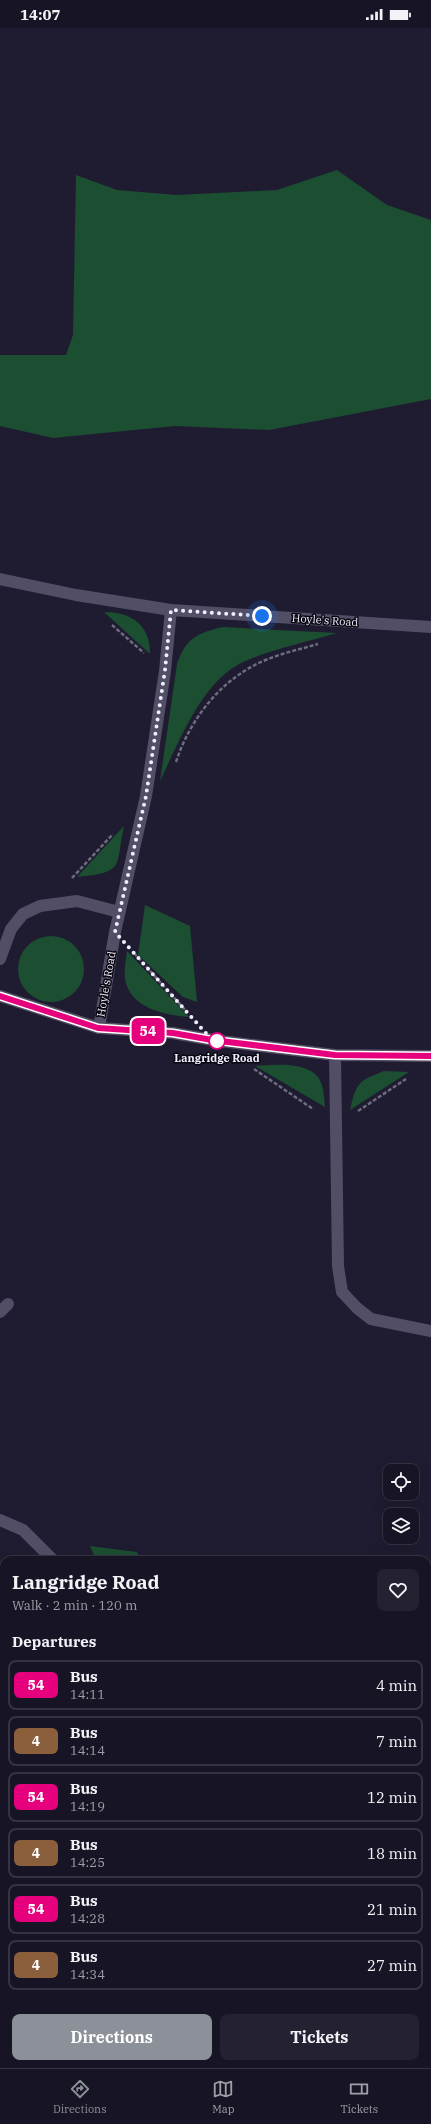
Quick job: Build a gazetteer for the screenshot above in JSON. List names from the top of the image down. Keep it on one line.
{"streets":{"street":["Hoyle's Road"]},"places":["Langridge Road"],"lines":["bus line 54"],"page":{"status":"14:07","on_map":"54","heading":[["Langridge Road","Walk · 2 min · 120 m"],"Departures"],"list":[{"mark":"54","name":"Bus","note":"14:11","value":"4 min"},{"mark":"4","name":"Bus","note":"14:14","value":"7 min"},{"mark":"54","name":"Bus","note":"14:19","value":"12 min"},{"mark":"4","name":"Bus","note":"14:25","value":"18 min"},{"mark":"54","name":"Bus","note":"14:28","value":"21 min"},{"mark":"4","name":"Bus","note":"14:34","value":"27 min"}],"buttons":["Directions","Tickets"],"tabs":["Directions","Map","Tickets"]}}
